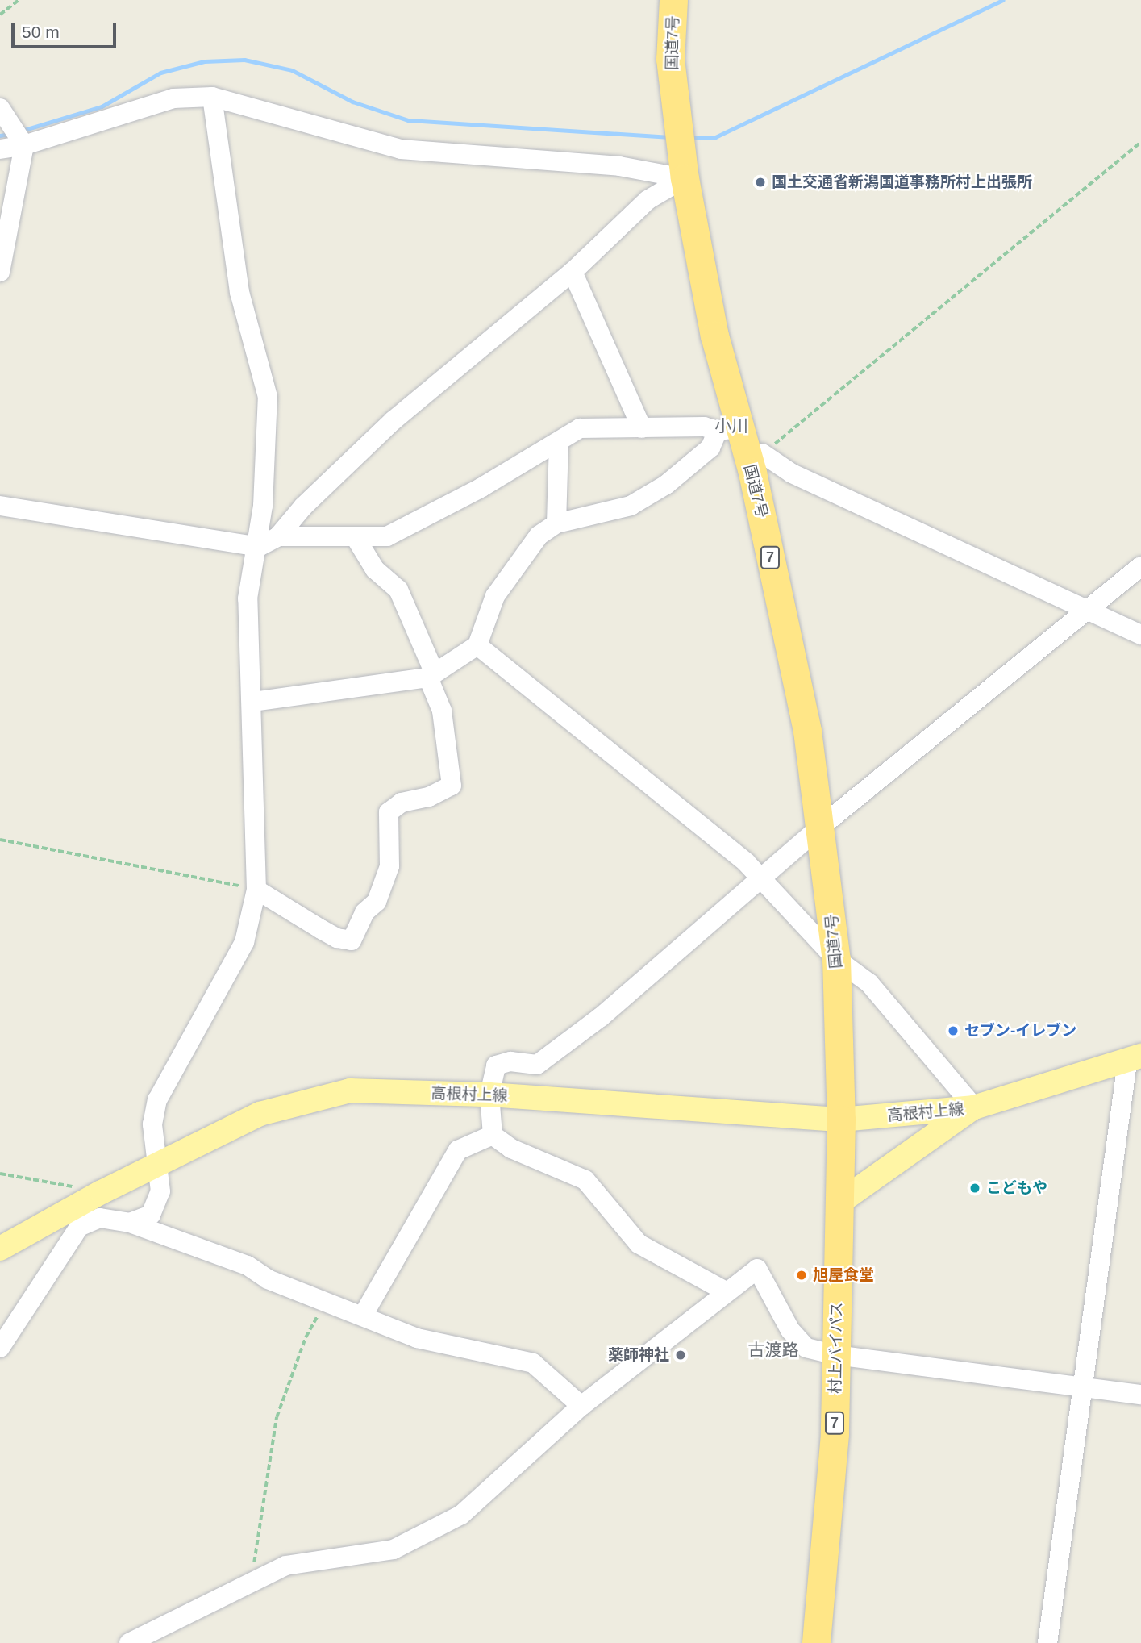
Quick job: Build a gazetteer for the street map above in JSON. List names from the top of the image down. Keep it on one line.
{"streets":{"highway":["国道7号","7","村上バイパス"],"main road":["高根村上線"]},"crossings":[["国道7号","高根村上線"],["国道7号","村上バイパス"],["高根村上線","村上バイパス"]],"districts":["小川","古渡路"],"places":["国土交通省新潟国道事務所村上出張所","セブン-イレブン","こどもや","旭屋食堂","薬師神社"],"scale_bar":"50 m"}
